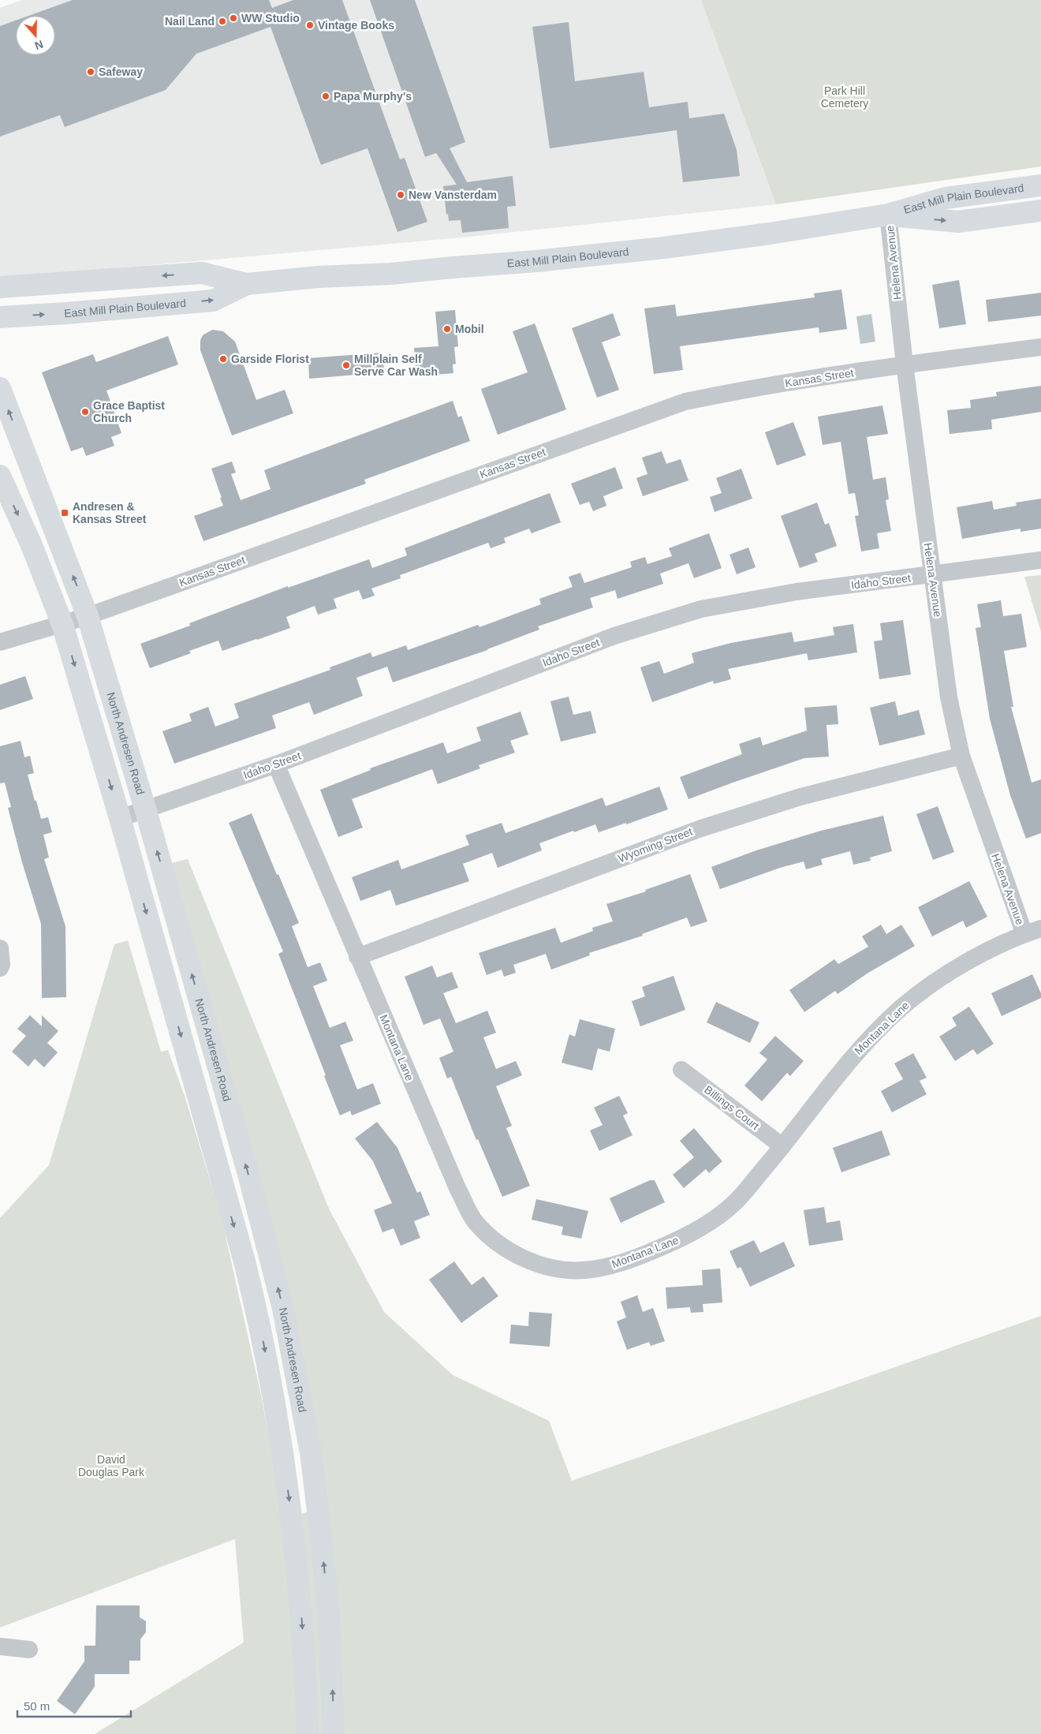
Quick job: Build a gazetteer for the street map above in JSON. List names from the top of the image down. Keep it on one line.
{"streets":{"main road":["East Mill Plain Boulevard","North Andresen Road"],"street":["Helena Avenue","Kansas Street","Idaho Street","Wyoming Street","Montana Lane","Billings Court"]},"crossings":[["East Mill Plain Boulevard","Helena Avenue"],["Helena Avenue","Kansas Street"],["Helena Avenue","Idaho Street"],["Helena Avenue","Wyoming Street"],["Helena Avenue","Montana Lane"],["Kansas Street","North Andresen Road"],["Idaho Street","North Andresen Road"],["Idaho Street","Montana Lane"],["Wyoming Street","Montana Lane"],["Montana Lane","Billings Court"]],"parks":["Park Hill Cemetery","David Douglas Park"],"places":{"other":["WW Studio","Nail Land","Vintage Books","Safeway","Papa Murphy's","New Vansterdam","Mobil","Garside Florist","Millplain Self Serve Car Wash","Grace Baptist Church"],"transit":["Andresen & Kansas Street"]},"scale_bar":"50 m","north":"bottom"}
